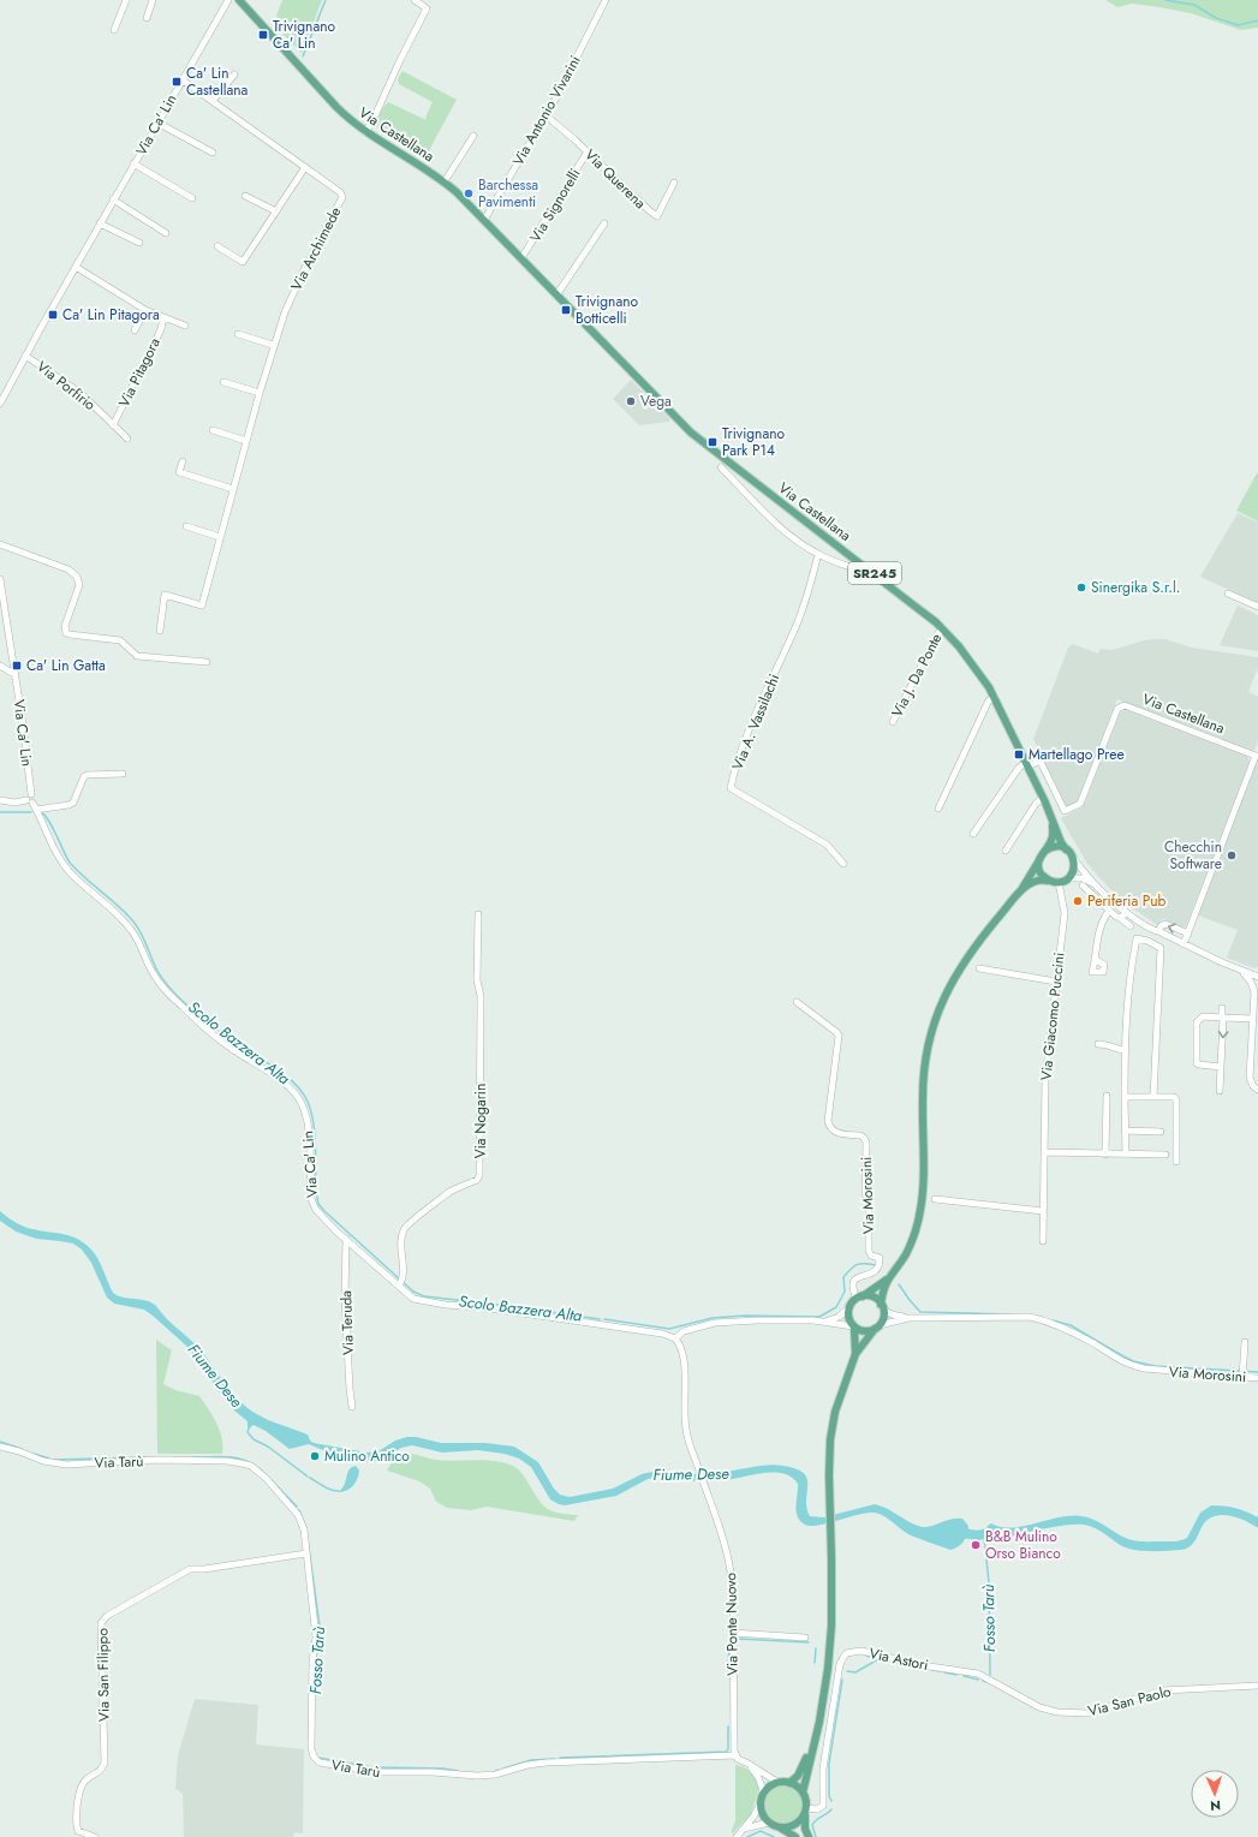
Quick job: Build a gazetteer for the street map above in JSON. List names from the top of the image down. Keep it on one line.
{"streets":{"main road":["Via Castellana","SR245"],"street":["Via Antonio Vivarini","Via Ca' Lin","Via Querena","Via Signorelli","Via Archimede","Via Pitagora","Via Porfirio","Via J. Da Ponte","Via A. Vassilachi","Via Giacomo Puccini","Via Nogarin","Via Morosini","Via Teruda","Via Tarù","Via Ponte Nuovo","Via Astori","Via San Filippo","Via San Paolo"]},"crossings":[["Via Antonio Vivarini","Via Castellana"],["Via Antonio Vivarini","Via Querena"],["Via Ca' Lin","Via Archimede"],["Via Ca' Lin","Via Porfirio"],["Via Ca' Lin","Via Nogarin"],["Via Ca' Lin","Via Teruda"],["Via Ca' Lin","Via Ponte Nuovo"],["Via Castellana","Via Signorelli"],["Via Castellana","Via J. Da Ponte"],["Via Castellana","Via A. Vassilachi"],["Via Castellana","Via Giacomo Puccini"],["Via Querena","Via Signorelli"],["Via Pitagora","Via Porfirio"],["Via Tarù","Via Ponte Nuovo"],["Via Tarù","Via San Filippo"],["Via Astori","Via San Paolo"]],"water":["Scolo Bazzera Alta","Fiume Dese","Fosso Tarù"],"places":{"transit":["Trivignano Ca' Lin","Ca' Lin Castellana","Trivignano Botticelli","Ca' Lin Pitagora","Trivignano Park P14","Ca' Lin Gatta","Martellago Pree"],"other":["Barchessa Pavimenti","Vega","Sinergika S.r.l.","Checchin Software","Periferia Pub","Mulino Antico","B&B Mulino Orso Bianco"]},"north":"bottom"}
